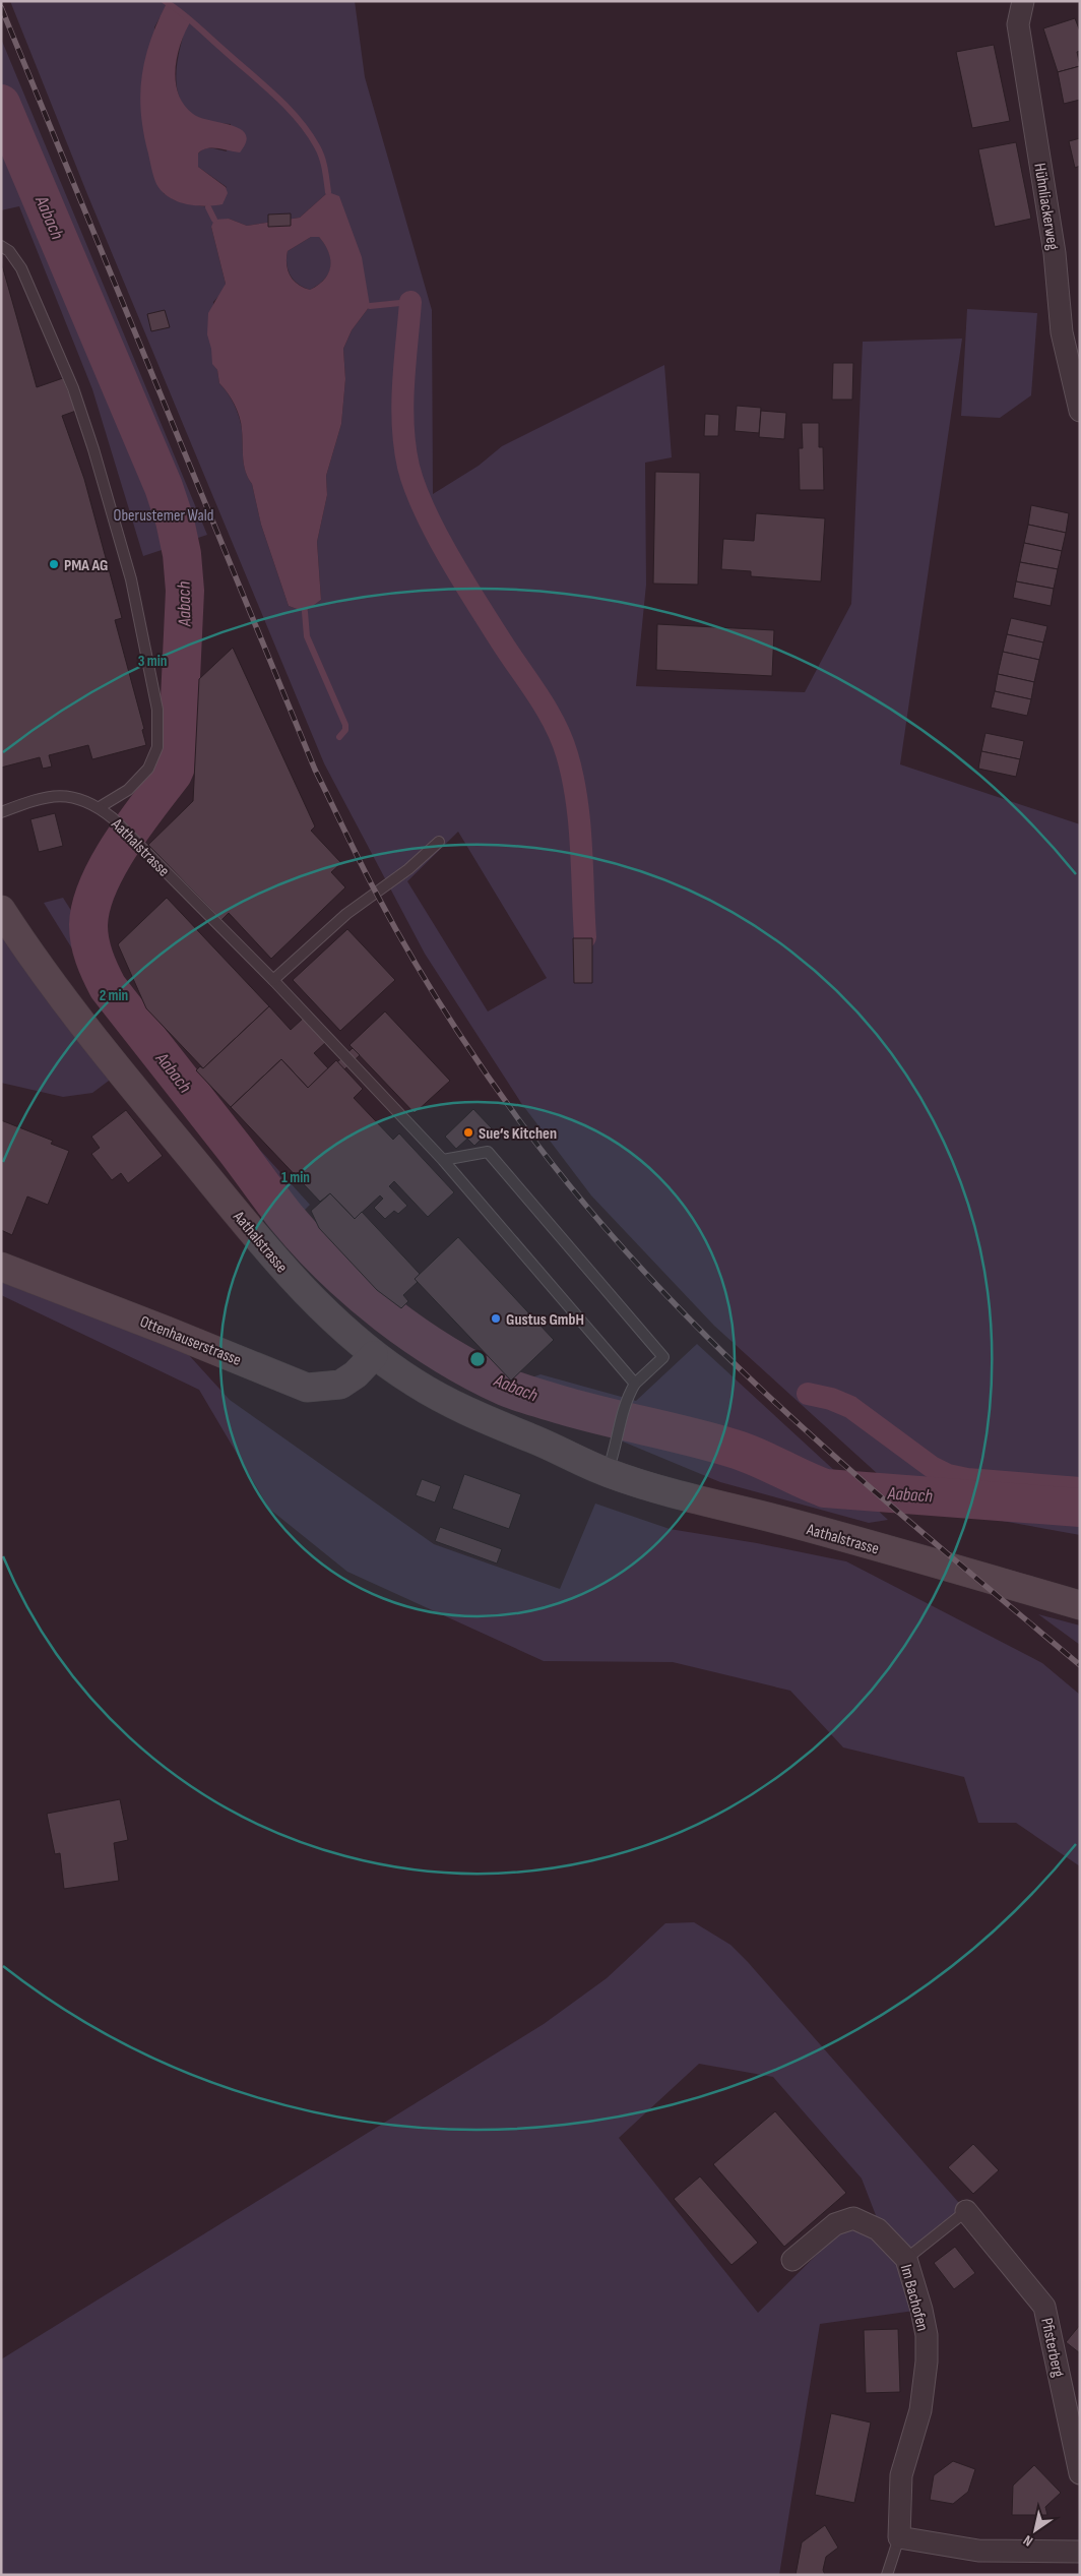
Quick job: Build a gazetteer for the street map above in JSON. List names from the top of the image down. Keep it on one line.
{"streets":{"main road":["Aathalstrasse","Ottenhauserstrasse"],"street":["Hühnliackerweg","Im Bachofen","Pfisterberg"]},"crossings":[["Aathalstrasse","Ottenhauserstrasse"]],"water":["Aabach"],"parks":["Oberustemer Wald"],"places":["PMA AG","Sue‘s Kitchen","Gustus GmbH"],"north":"bottom left","rings":["3 min","2 min","1 min"]}
